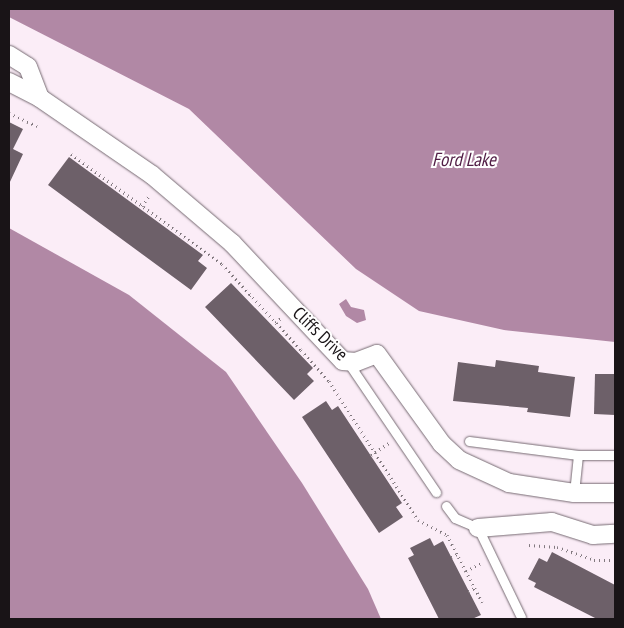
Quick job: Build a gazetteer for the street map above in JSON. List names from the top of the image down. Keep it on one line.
{"streets":{"street":["Cliffs Drive"]},"water":["Ford Lake"]}
